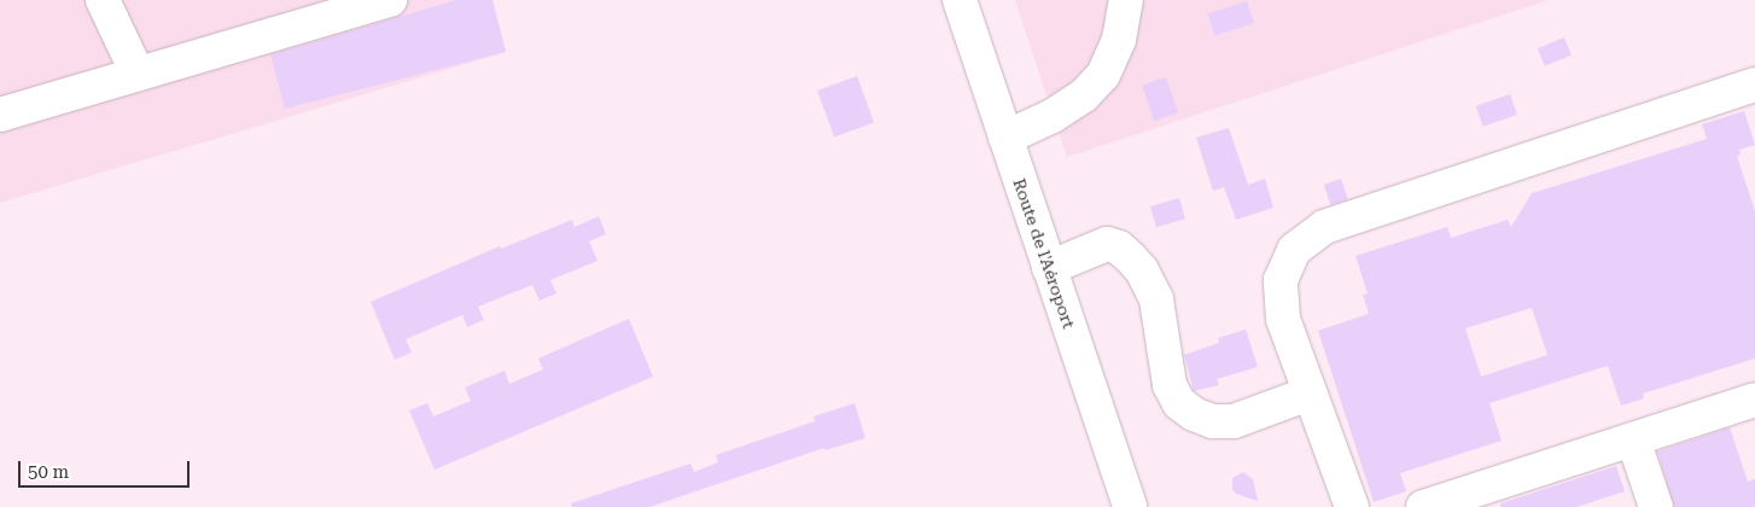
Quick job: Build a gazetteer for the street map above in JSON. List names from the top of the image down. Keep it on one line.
{"streets":{"street":["Route de l'Aéroport"]},"scale_bar":"50 m"}
